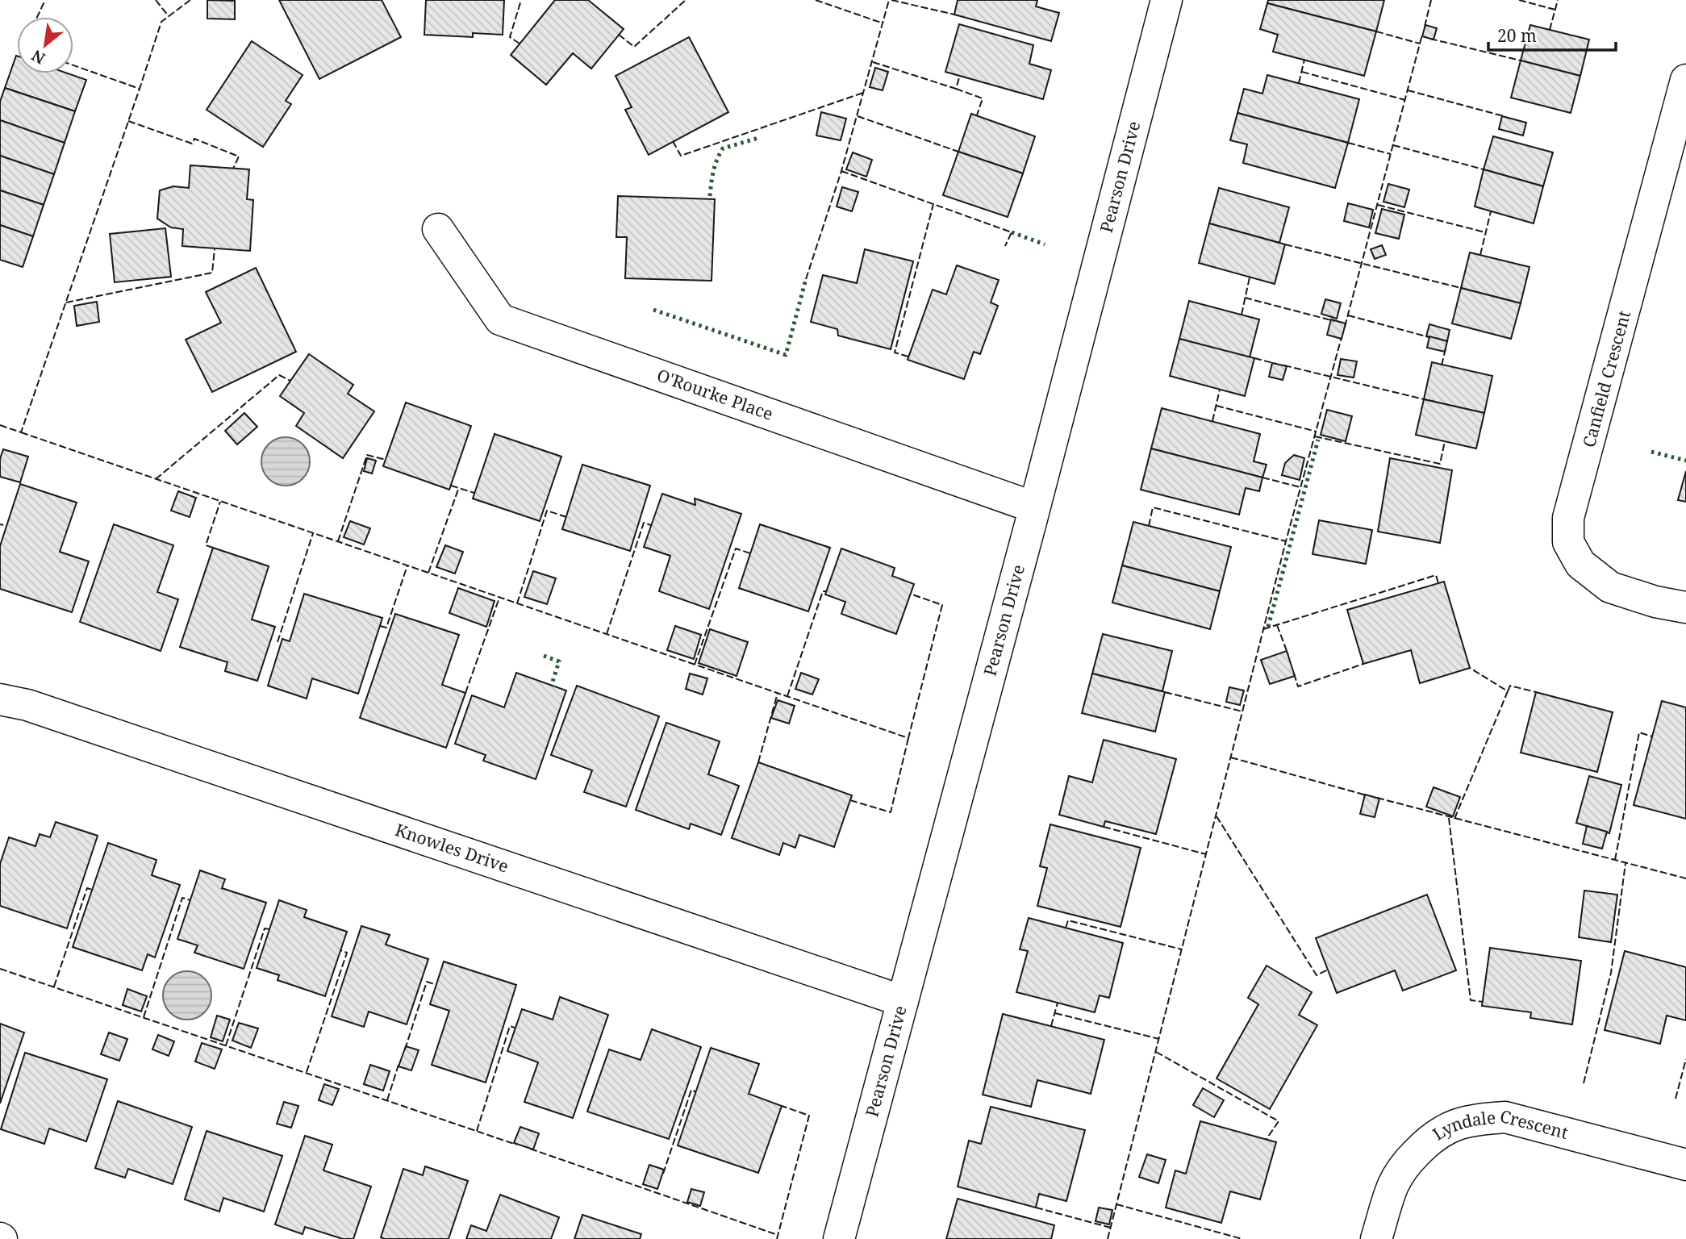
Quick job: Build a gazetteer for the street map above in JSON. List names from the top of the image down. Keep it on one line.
{"streets":{"street":["Pearson Drive","Canfield Crescent","O'Rourke Place","Knowles Drive","Lyndale Crescent"]},"crossings":[["Pearson Drive","O'Rourke Place"],["Pearson Drive","Knowles Drive"]],"scale_bar":"20 m","north":"bottom left"}
